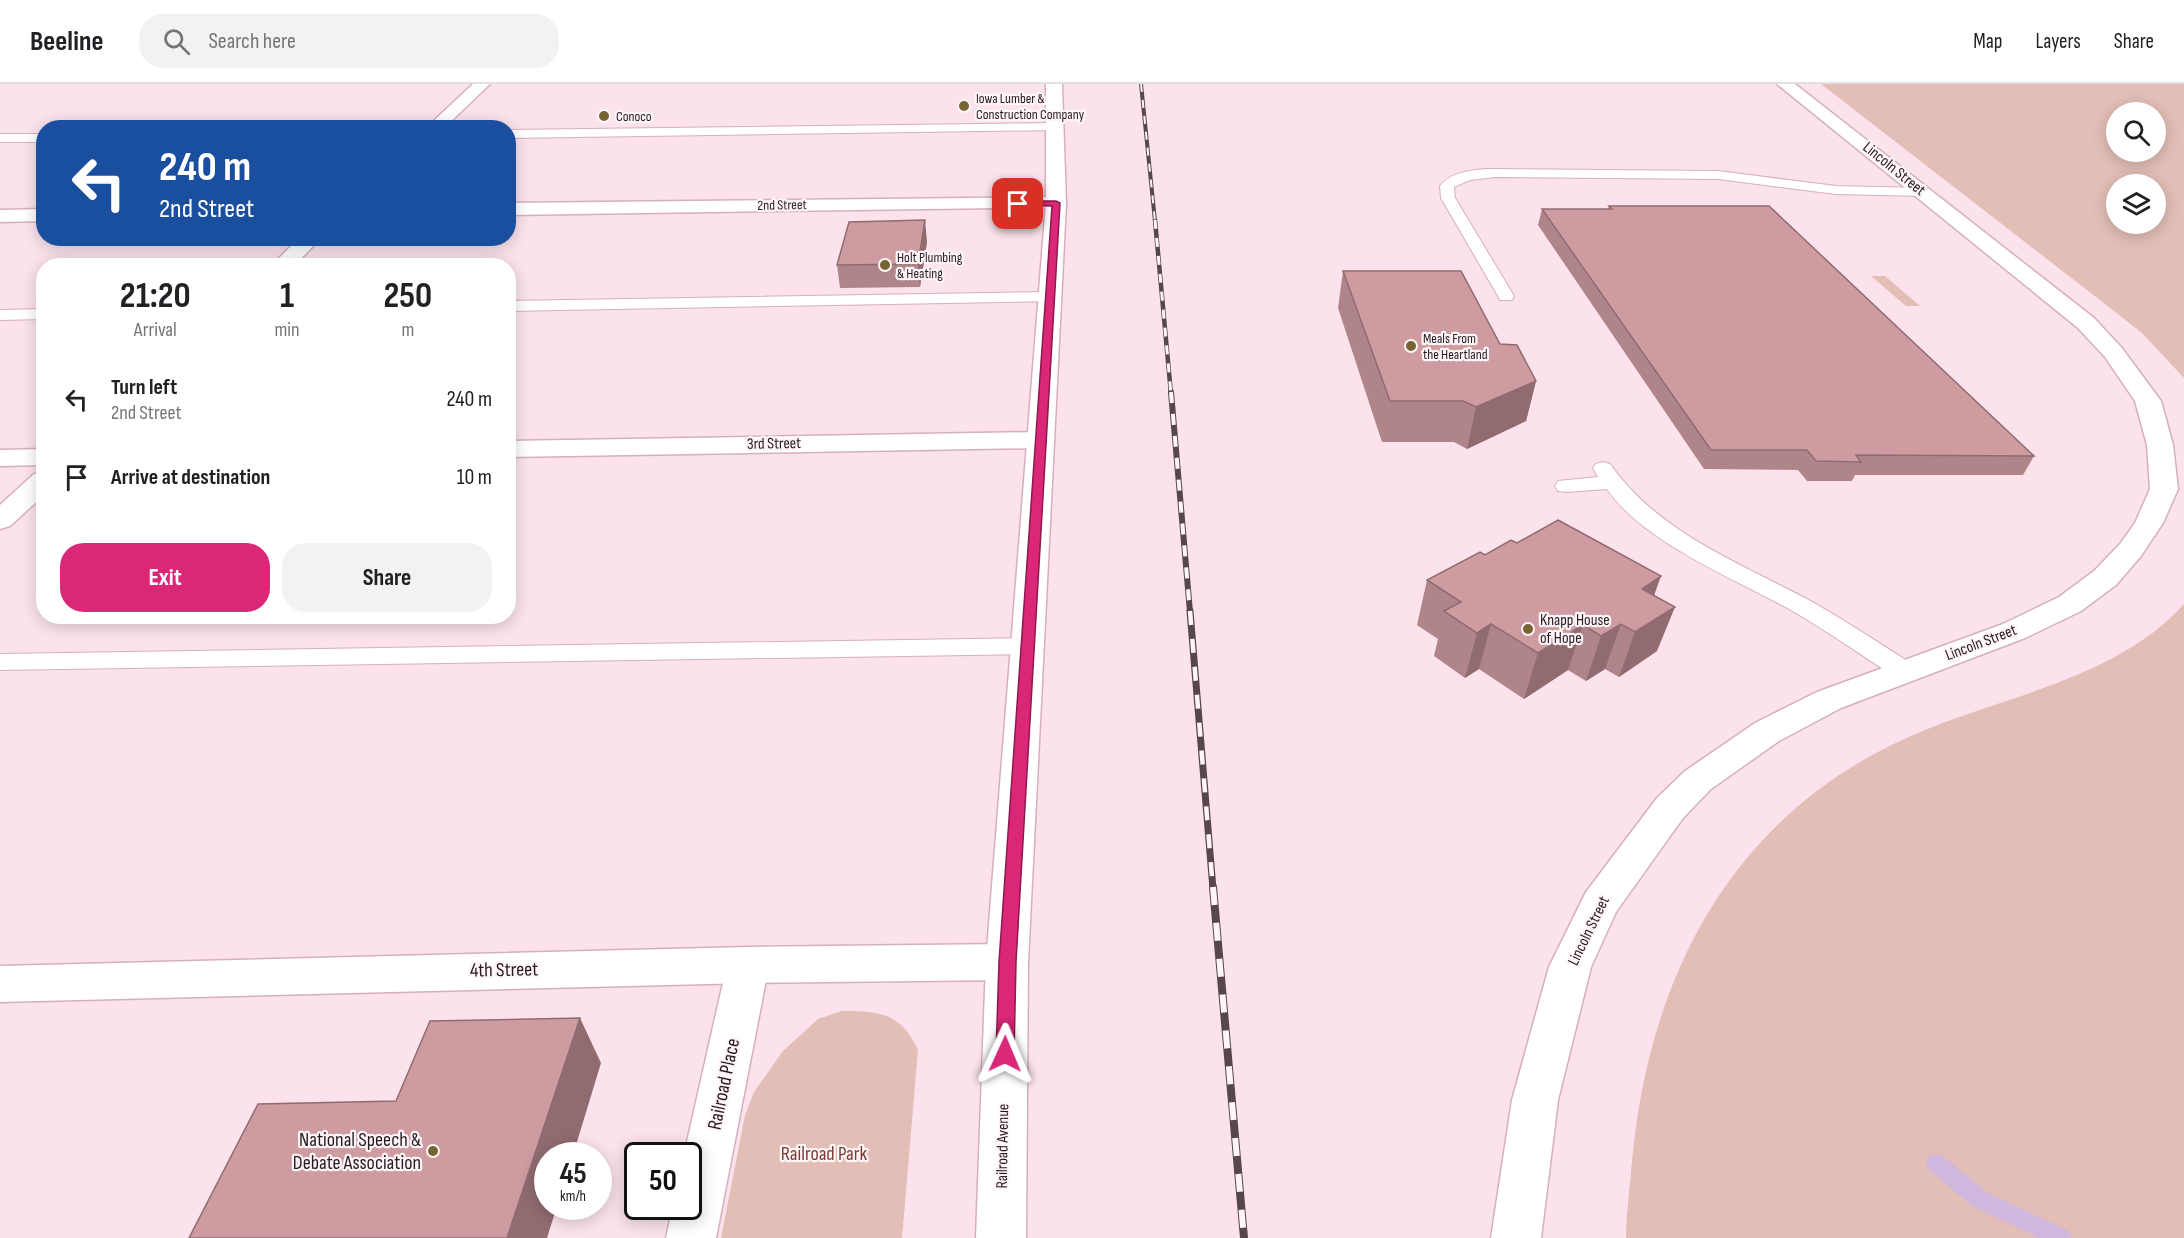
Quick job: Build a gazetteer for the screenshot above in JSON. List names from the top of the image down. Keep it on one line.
{"streets":{"street":["Lincoln Street","2nd Street","3rd Street","4th Street","Railroad Place","Railroad Avenue"]},"crossings":[["2nd Street","Railroad Avenue"],["3rd Street","Railroad Avenue"],["4th Street","Railroad Place"],["4th Street","Railroad Avenue"]],"parks":["Railroad Park"],"places":["Iowa Lumber & Construction Company","Conoco","Holt Plumbing & Heating","Meals From the Heartland","Knapp House of Hope","National Speech & Debate Association"],"page":{"header":"Beeline","search":"Search here","nav":["Map","Layers","Share"],"turn":["240 m","2nd Street"],"eta":["21:20","Arrival","1","min","250","m"],"list":[{"name":"Turn left","note":"2nd Street","value":"240 m"},{"name":"Arrive at destination","value":"10 m"}],"buttons":["Exit","Share"],"speed":"45 km/h","limit":"50"}}
